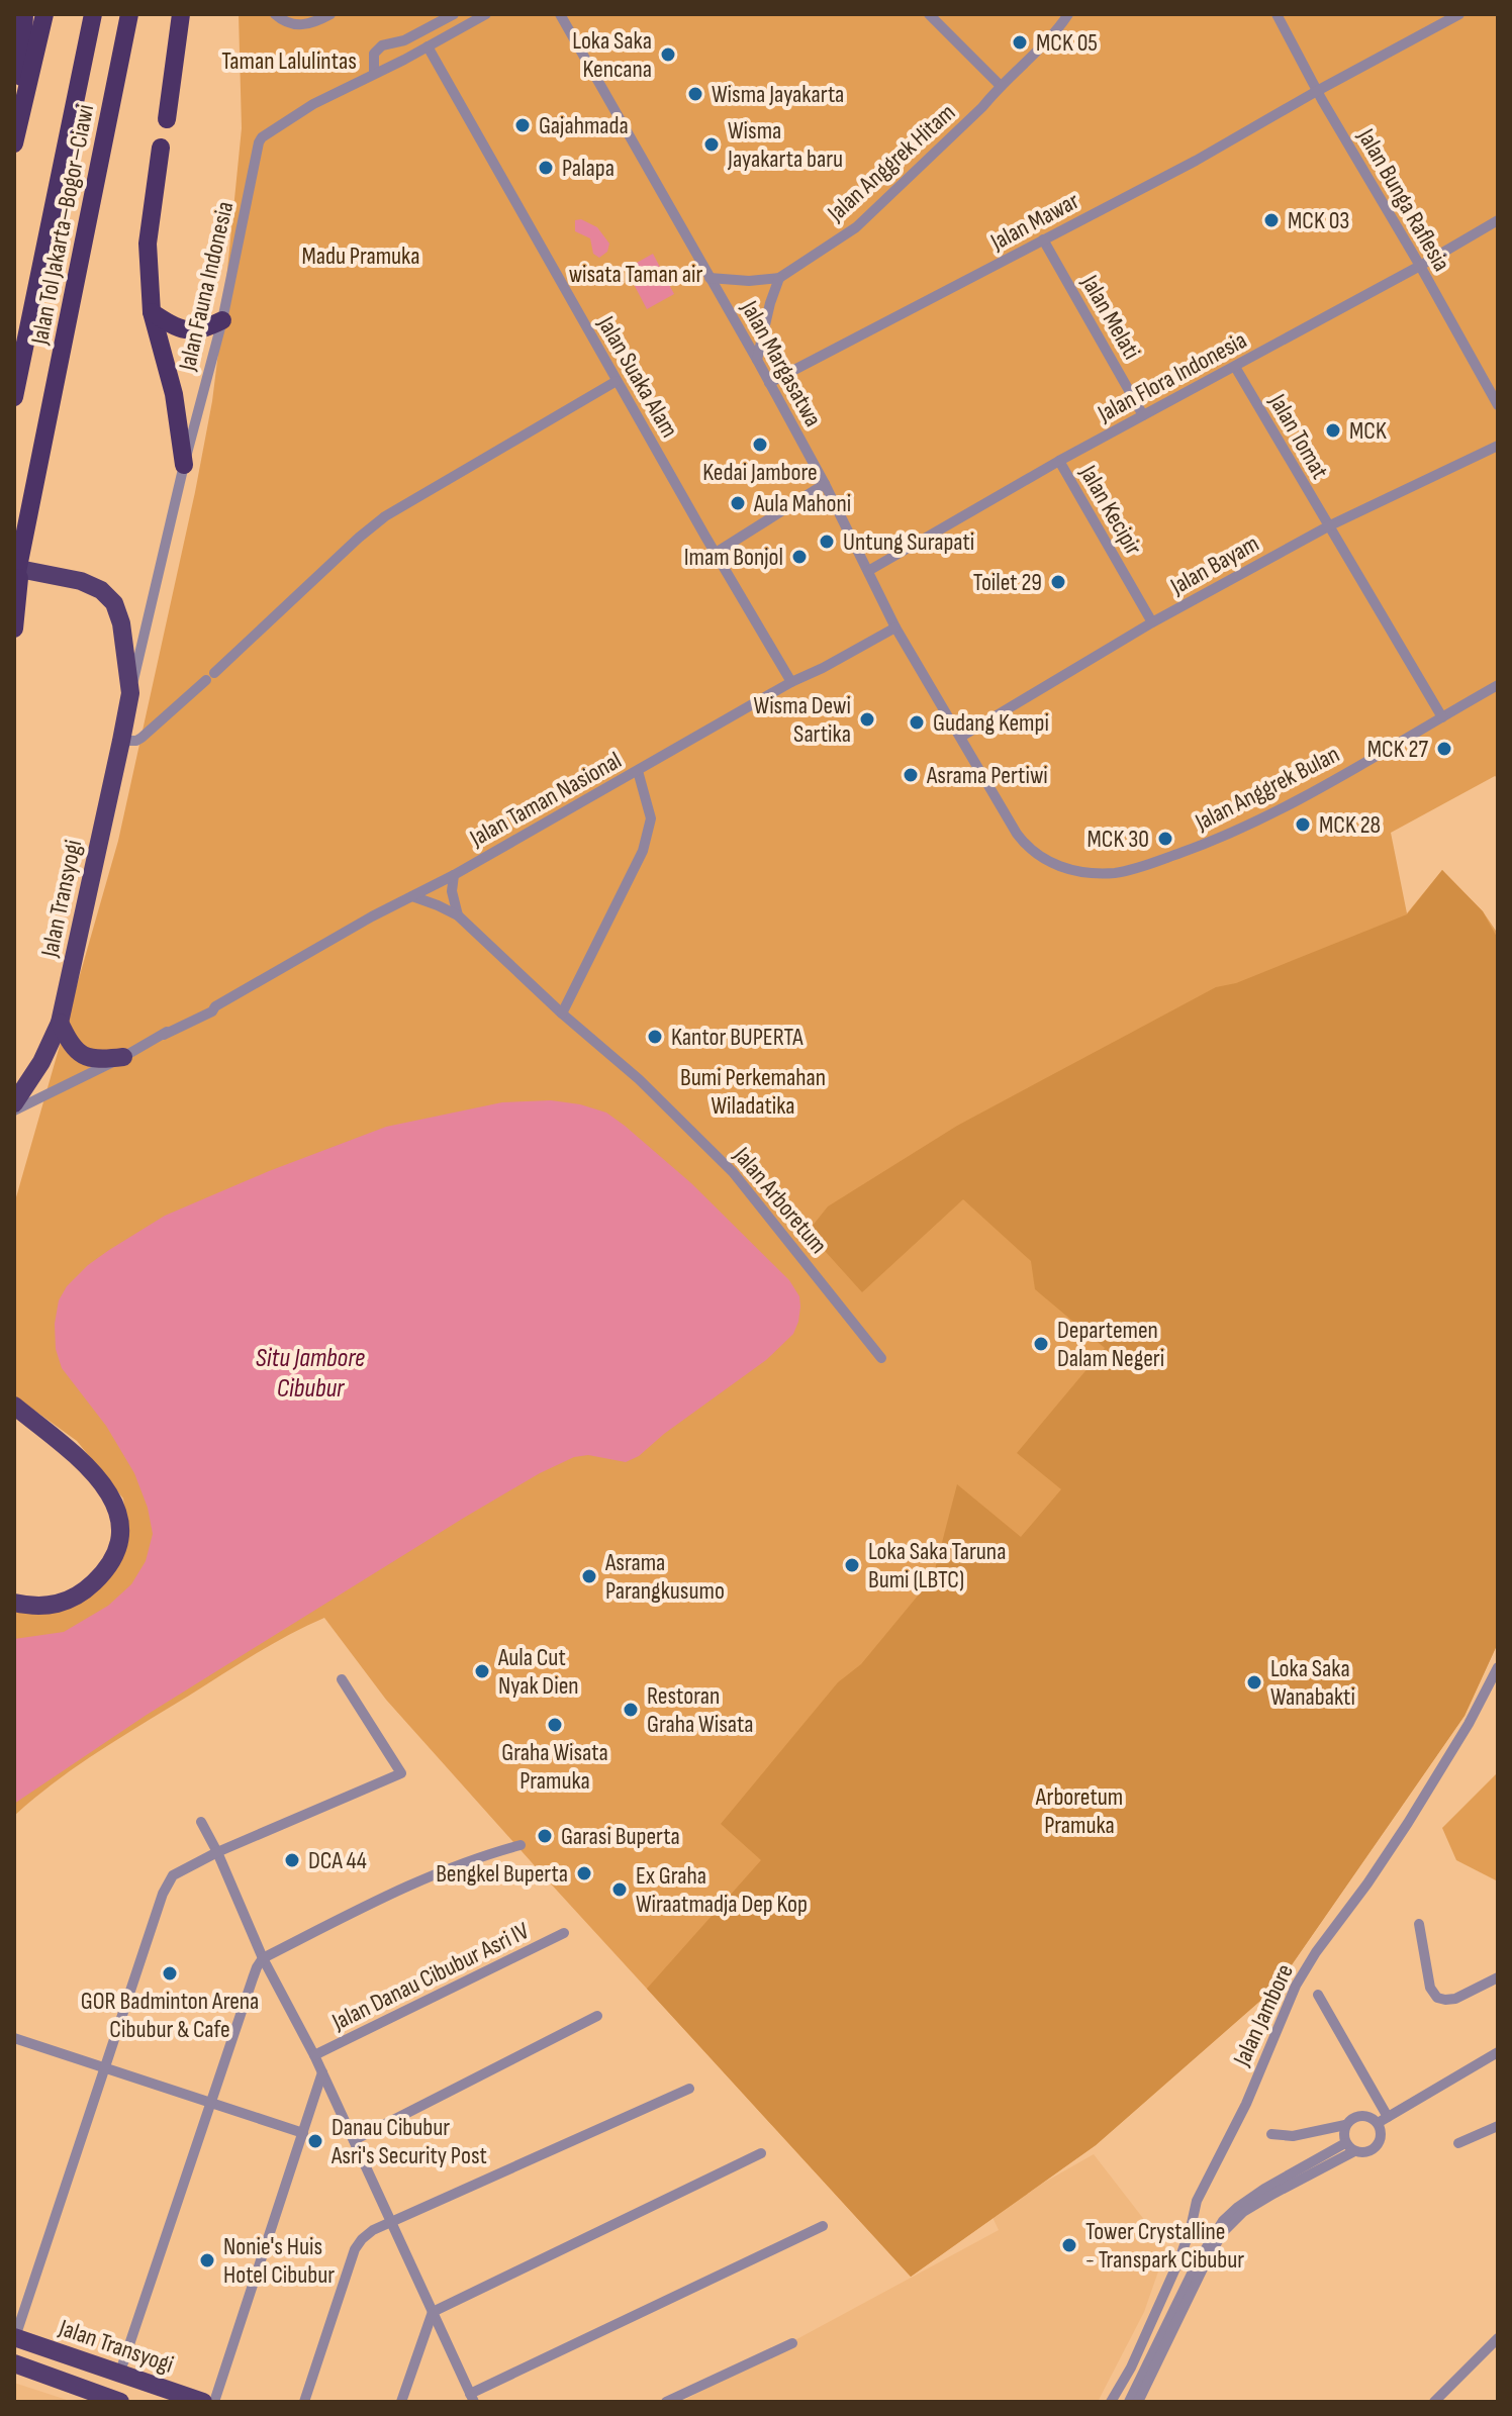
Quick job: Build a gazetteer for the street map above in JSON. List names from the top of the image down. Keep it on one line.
{"streets":{"highway":["Jalan Tol Jakarta–Bogor–Ciawi","Jalan Transyogi"],"street":["Jalan Anggrek Hitam","Jalan Bunga Raflesia","Jalan Mawar","Jalan Fauna Indonesia","Jalan Melati","Jalan Margasatwa","Jalan Suaka Alam","Jalan Flora Indonesia","Jalan Tomat","Jalan Kecipir","Jalan Bayam","Jalan Anggrek Bulan","Jalan Taman Nasional","Jalan Arboretum","Jalan Danau Cibubur Asri IV","Jalan Jambore"]},"crossings":[["Jalan Bunga Raflesia","Jalan Mawar"],["Jalan Bunga Raflesia","Jalan Flora Indonesia"],["Jalan Mawar","Jalan Melati"],["Jalan Mawar","Jalan Margasatwa"],["Jalan Fauna Indonesia","Jalan Suaka Alam"],["Jalan Fauna Indonesia","Jalan Transyogi"],["Jalan Melati","Jalan Flora Indonesia"],["Jalan Margasatwa","Jalan Flora Indonesia"],["Jalan Margasatwa","Jalan Bayam"],["Jalan Margasatwa","Jalan Anggrek Bulan"],["Jalan Margasatwa","Jalan Taman Nasional"],["Jalan Suaka Alam","Jalan Taman Nasional"],["Jalan Flora Indonesia","Jalan Tomat"],["Jalan Flora Indonesia","Jalan Kecipir"],["Jalan Tomat","Jalan Bayam"],["Jalan Tomat","Jalan Anggrek Bulan"],["Jalan Kecipir","Jalan Bayam"],["Jalan Bayam","Jalan Anggrek Bulan"],["Jalan Taman Nasional","Jalan Arboretum"]],"water":["Situ Jambore Cibubur"],"parks":["Taman Lalulintas","Madu Pramuka","wisata Taman air","Bumi Perkemahan Wiladatika","Arboretum Pramuka"],"places":["MCK 05","Loka Saka Kencana","Wisma Jayakarta","Gajahmada","Wisma Jayakarta baru","Palapa","MCK 03","MCK","Kedai Jambore","Aula Mahoni","Untung Surapati","Imam Bonjol","Toilet 29","Wisma Dewi Sartika","Gudang Kempi","MCK 27","Asrama Pertiwi","MCK 28","MCK 30","Kantor BUPERTA","Departemen Dalam Negeri","Loka Saka Taruna Bumi (LBTC)","Asrama Parangkusumo","Aula Cut Nyak Dien","Loka Saka Wanabakti","Restoran Graha Wisata","Graha Wisata Pramuka","Garasi Buperta","DCA 44","Bengkel Buperta","Ex Graha Wiraatmadja Dep Kop","GOR Badminton Arena Cibubur & Cafe","Danau Cibubur Asri's Security Post","Tower Crystalline - Transpark Cibubur","Nonie's Huis Hotel Cibubur"]}
